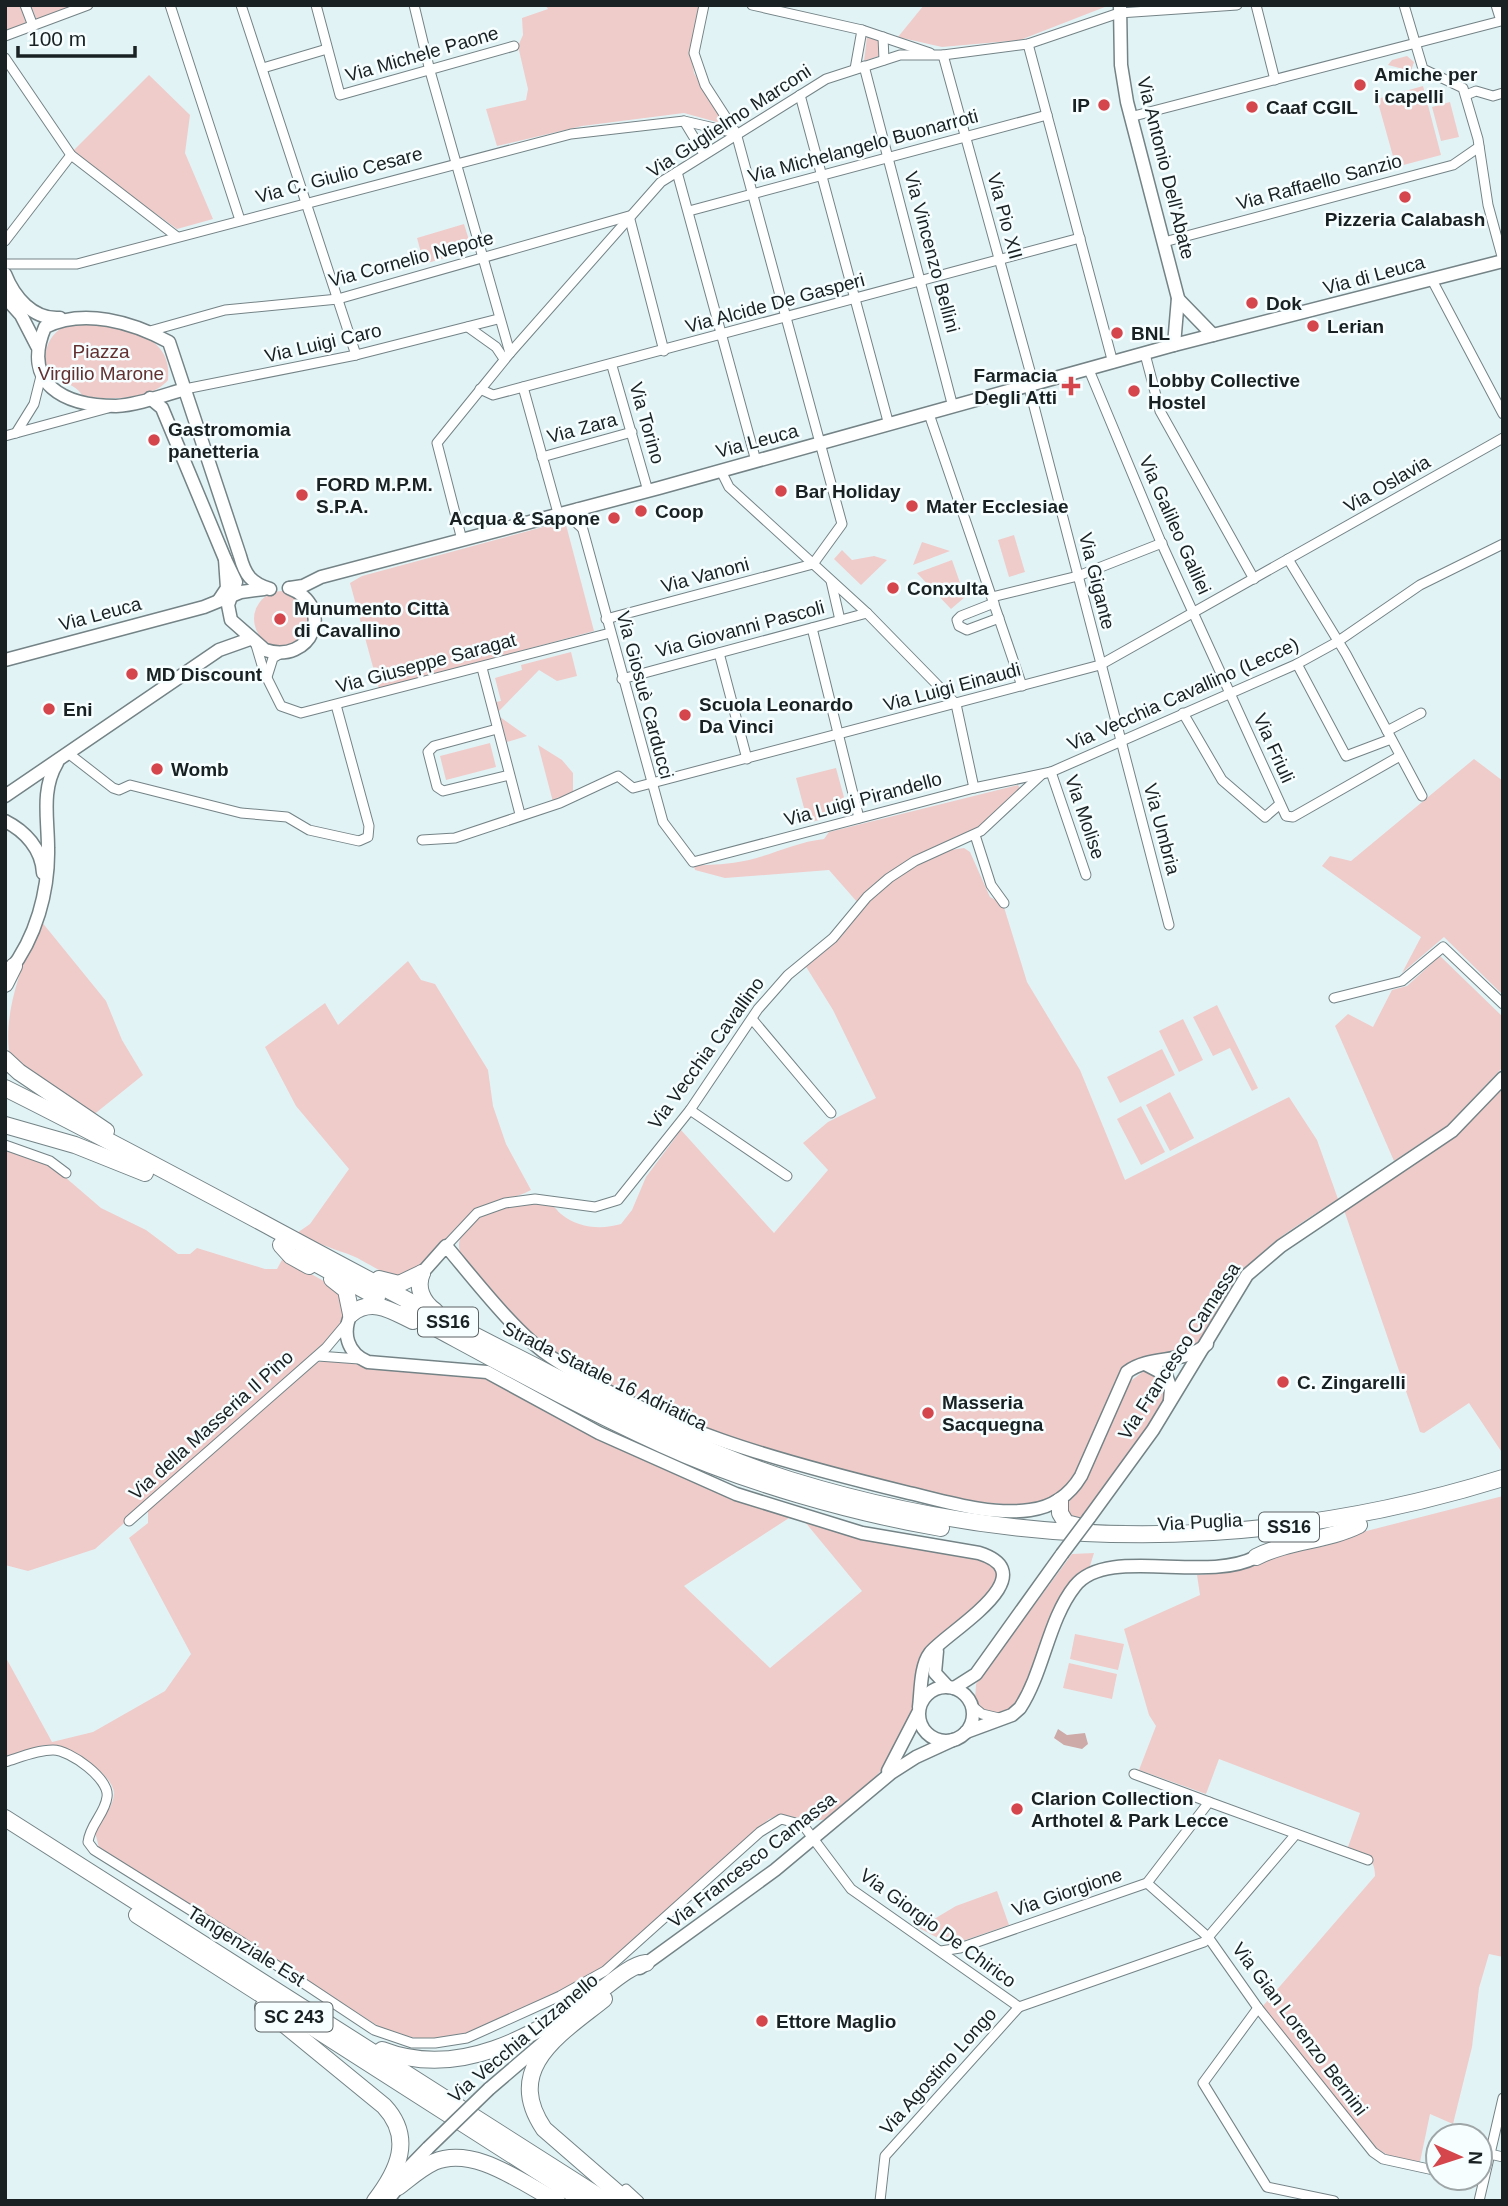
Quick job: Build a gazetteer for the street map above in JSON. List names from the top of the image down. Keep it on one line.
{"streets":{"highway":["SS16","Strada Statale 16 Adriatica","Via Puglia","Tangenziale Est","SC 243"],"street":["Via Michele Paone","Via Guglielmo Marconi","Via Michelangelo Buonarroti","Via Antonio Dell'Abate","Via C. Giulio Cesare","Via Raffaello Sanzio","Via Pio XII","Via Vincenzo Bellini","Via Cornelio Nepote","Via di Leuca","Via Alcide De Gasperi","Via Luigi Caro","Via Torino","Via Zara","Via Leuca","Via Oslavia","Via Galileo Galilei","Via Vanoni","Via Gigante","Via Giovanni Pascoli","Via Giuseppe Saragat","Via Luigi Einaudi","Via Vecchia Cavallino (Lecce)","Via Giosuè Carducci","Via Friuli","Via Luigi Pirandello","Via Molise","Via Umbria","Via Vecchia Cavallino","Via Francesco Camassa","Via della Masseria Il Pino","Via Giorgione","Via Giorgio De Chirico","Via Gian Lorenzo Bernini","Via Vecchia Lizzanello","Via Agostino Longo"]},"crossings":[["Via Guglielmo Marconi","Via Antonio Dell'Abate"],["Via Guglielmo Marconi","Via C. Giulio Cesare"],["Via Guglielmo Marconi","Via Pio XII"],["Via Guglielmo Marconi","Via Vincenzo Bellini"],["Via Guglielmo Marconi","Via Cornelio Nepote"],["Via Guglielmo Marconi","Via Alcide De Gasperi"],["Via Guglielmo Marconi","Via Leuca"],["Via Michelangelo Buonarroti","Via Pio XII"],["Via Michelangelo Buonarroti","Via Vincenzo Bellini"],["Via Antonio Dell'Abate","Via Raffaello Sanzio"],["Via Antonio Dell'Abate","Via di Leuca"],["Via Antonio Dell'Abate","Via Leuca"],["Via Pio XII","Via Alcide De Gasperi"],["Via Pio XII","Via Leuca"],["Via Pio XII","Via Gigante"],["Via Vincenzo Bellini","Via Alcide De Gasperi"],["Via Vincenzo Bellini","Via Leuca"],["Via di Leuca","Via Leuca"],["Via Alcide De Gasperi","Via Torino"],["Via Torino","Via Zara"],["Via Torino","Via Leuca"],["Via Leuca","Via Galileo Galilei"],["Via Leuca","Via Gigante"],["Via Leuca","Via Giosuè Carducci"],["Via Oslavia","Via Galileo Galilei"],["Via Oslavia","Via Luigi Einaudi"],["Via Galileo Galilei","Via Luigi Einaudi"],["Via Galileo Galilei","Via Vecchia Cavallino (Lecce)"],["Via Galileo Galilei","Via Friuli"],["Via Vanoni","Via Giosuè Carducci"],["Via Gigante","Via Luigi Einaudi"],["Via Gigante","Via Vecchia Cavallino (Lecce)"],["Via Gigante","Via Umbria"],["Via Giovanni Pascoli","Via Giosuè Carducci"],["Via Giuseppe Saragat","Via Giosuè Carducci"],["Via Luigi Einaudi","Via Giosuè Carducci"],["Via Vecchia Cavallino (Lecce)","Via Friuli"],["Via Vecchia Cavallino (Lecce)","Via Luigi Pirandello"],["Via Vecchia Cavallino (Lecce)","Via Molise"],["Via Vecchia Cavallino (Lecce)","Via Umbria"],["Via Vecchia Cavallino (Lecce)","Via Vecchia Cavallino"],["Via Giosuè Carducci","Via Luigi Pirandello"],["Via Luigi Pirandello","Via Molise"],["Via Luigi Pirandello","Via Vecchia Cavallino"],["Via Molise","Via Vecchia Cavallino"],["Via Francesco Camassa","Strada Statale 16 Adriatica"],["Via Francesco Camassa","Via Puglia"],["Via Francesco Camassa","Via Giorgio De Chirico"],["Via Francesco Camassa","Via Vecchia Lizzanello"],["Strada Statale 16 Adriatica","Via Puglia"],["Via Giorgione","Via Giorgio De Chirico"],["Via Giorgione","Via Gian Lorenzo Bernini"],["Via Giorgio De Chirico","Via Gian Lorenzo Bernini"],["Via Giorgio De Chirico","Via Agostino Longo"]],"parks":["Piazza Virgilio Marone"],"places":{"other":["Amiche per i capelli","IP","Caaf CGIL","Pizzeria Calabash","Dok","Lerian","BNL","Lobby Collective Hostel","Gastromomia panetteria","Bar Holiday","FORD M.P.M. S.P.A.","Mater Ecclesiae","Coop","Acqua & Sapone","Conxulta","Munumento Città di Cavallino","MD Discount","Eni","Scuola Leonardo Da Vinci","Womb","C. Zingarelli","Masseria Sacquegna","Clarion Collection Arthotel & Park Lecce","Ettore Maglio"],"health":["Farmacia Degli Atti"]},"scale_bar":"100 m","north":"right"}
